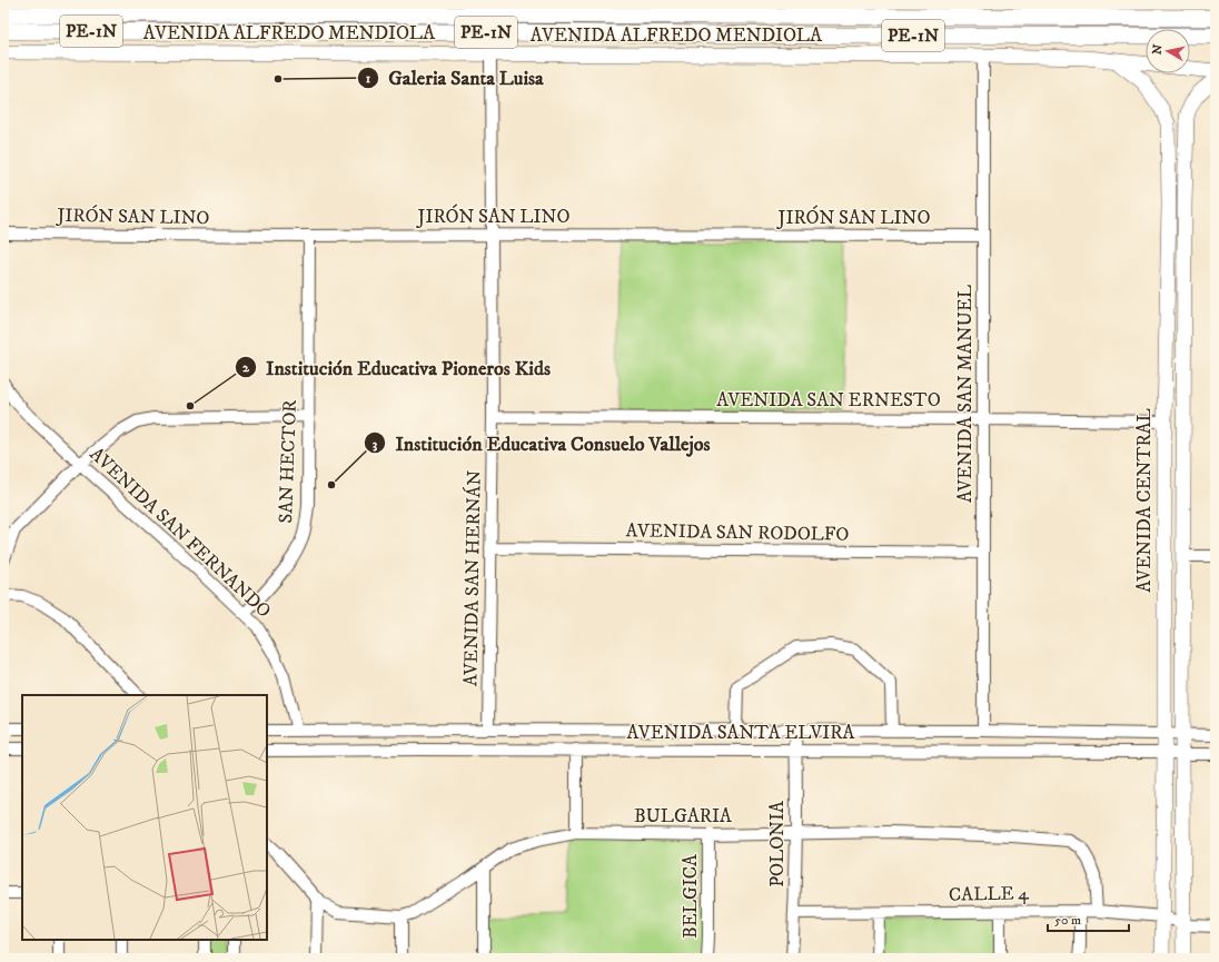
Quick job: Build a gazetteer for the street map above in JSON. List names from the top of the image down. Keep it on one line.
{"streets":{"highway":["PE-1N"],"main road":["AVENIDA ALFREDO MENDIOLA","AVENIDA CENTRAL"],"street":["JIRÓN SAN LINO","AVENIDA SAN MANUEL","AVENIDA SAN ERNESTO","SAN HECTOR","AVENIDA SAN FERNANDO","AVENIDA SAN RODOLFO","AVENIDA SAN HERNÁN","AVENIDA SANTA ELVIRA","BULGARIA","POLONIA","CALLE 4","BELGICA"]},"crossings":[["AVENIDA ALFREDO MENDIOLA","AVENIDA SAN MANUEL"],["AVENIDA ALFREDO MENDIOLA","AVENIDA CENTRAL"],["AVENIDA ALFREDO MENDIOLA","AVENIDA SAN HERNÁN"],["JIRÓN SAN LINO","AVENIDA SAN MANUEL"],["JIRÓN SAN LINO","SAN HECTOR"],["JIRÓN SAN LINO","AVENIDA SAN HERNÁN"],["AVENIDA SAN MANUEL","AVENIDA SAN ERNESTO"],["AVENIDA SAN MANUEL","AVENIDA SAN RODOLFO"],["AVENIDA SAN MANUEL","AVENIDA SANTA ELVIRA"],["AVENIDA SAN ERNESTO","AVENIDA CENTRAL"],["AVENIDA SAN ERNESTO","AVENIDA SAN HERNÁN"],["SAN HECTOR","AVENIDA SAN FERNANDO"],["AVENIDA CENTRAL","AVENIDA SANTA ELVIRA"],["AVENIDA CENTRAL","CALLE 4"],["AVENIDA SAN FERNANDO","AVENIDA SANTA ELVIRA"],["AVENIDA SAN RODOLFO","AVENIDA SAN HERNÁN"],["AVENIDA SAN HERNÁN","AVENIDA SANTA ELVIRA"],["AVENIDA SANTA ELVIRA","POLONIA"],["BULGARIA","POLONIA"],["BULGARIA","CALLE 4"],["BULGARIA","BELGICA"],["POLONIA","CALLE 4"]],"places":["Galeria Santa Luisa","Institución Educativa Pioneros Kids","Institución Educativa Consuelo Vallejos"],"scale_bar":"50 m","north":"left"}
